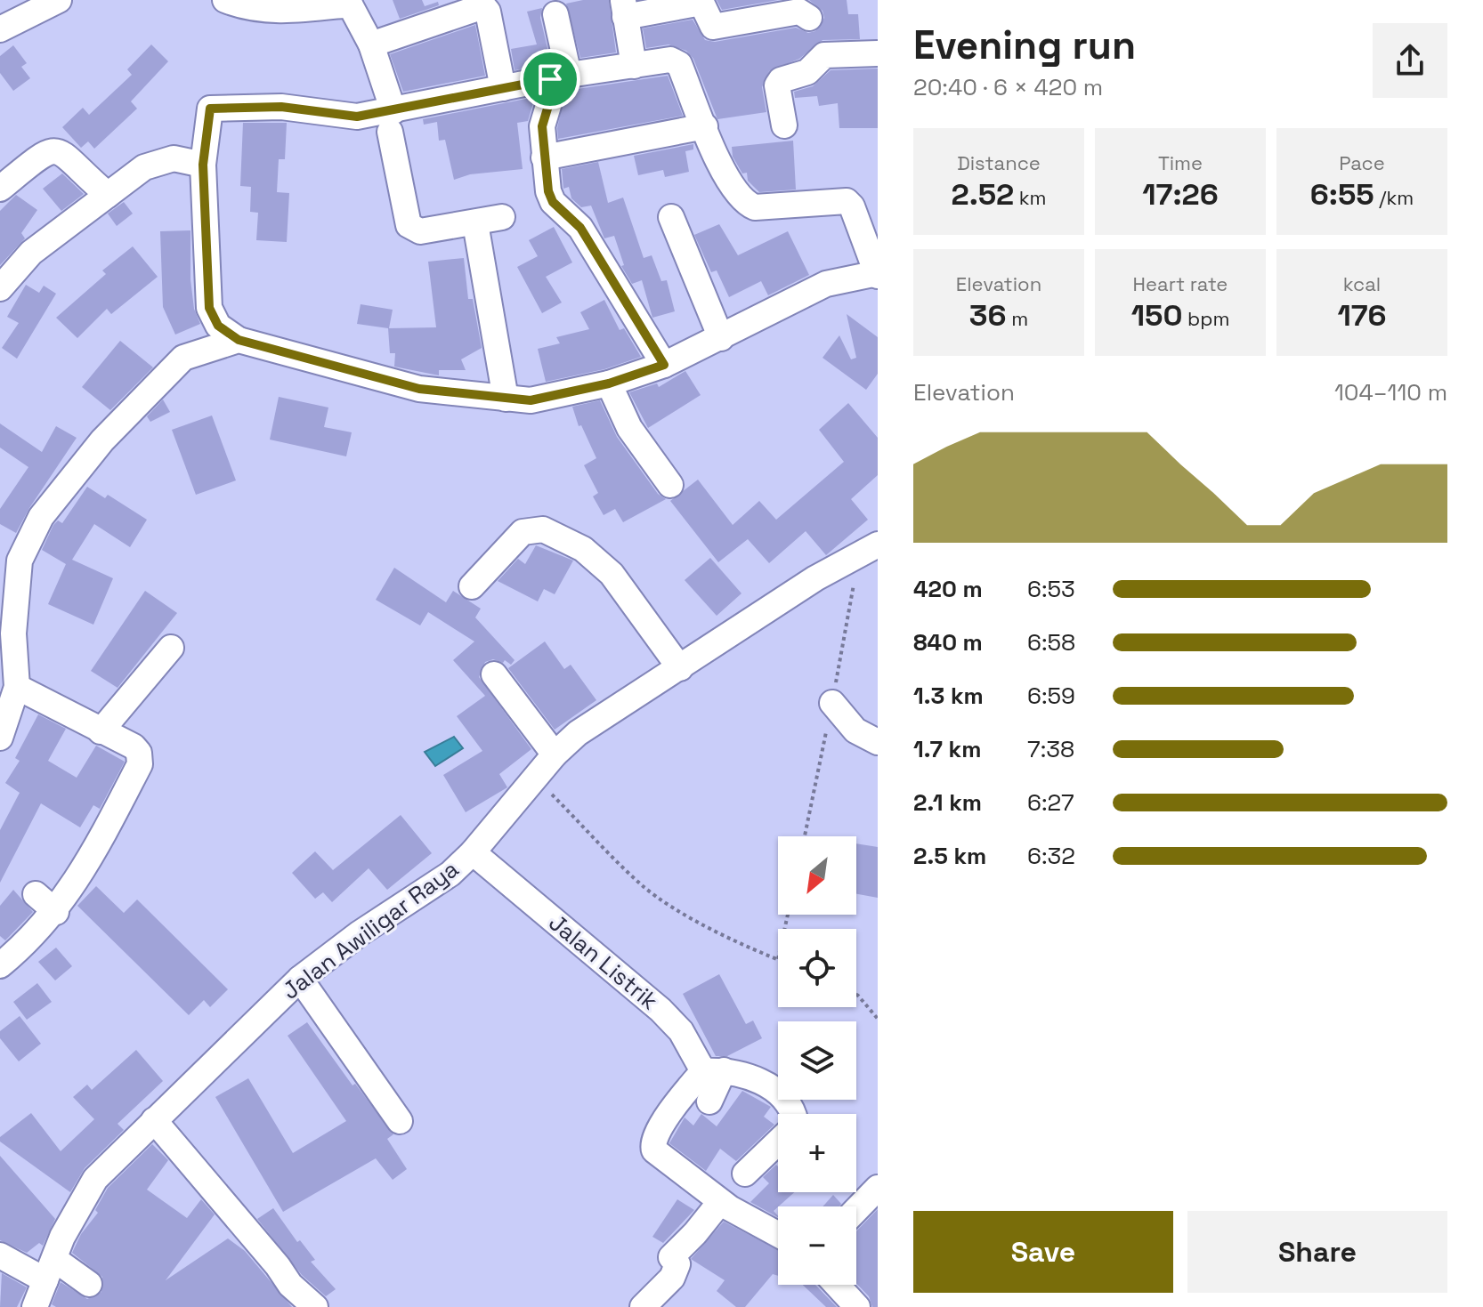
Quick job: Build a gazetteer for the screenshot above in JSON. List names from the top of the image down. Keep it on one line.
{"streets":{"street":["Jalan Awiligar Raya","Jalan Listrik"]},"crossings":[["Jalan Awiligar Raya","Jalan Listrik"]],"north":"bottom left","page":{"heading":["Evening run","20:40 · 6 × 420 m"],"stats":[["Distance","2.52 km"],["Time","17:26"],["Pace","6:55 /km"],["Elevation","36 m"],["Heart rate","150 bpm"],["kcal","176"]],"chart":["Elevation","104–110 m"],"list":[{"name":"420 m","note":"6:53"},{"name":"840 m","note":"6:58"},{"name":"1.3 km","note":"6:59"},{"name":"1.7 km","note":"7:38"},{"name":"2.1 km","note":"6:27"},{"name":"2.5 km","note":"6:32"}],"map_buttons":["+","−"],"buttons":["Save","Share"]}}
